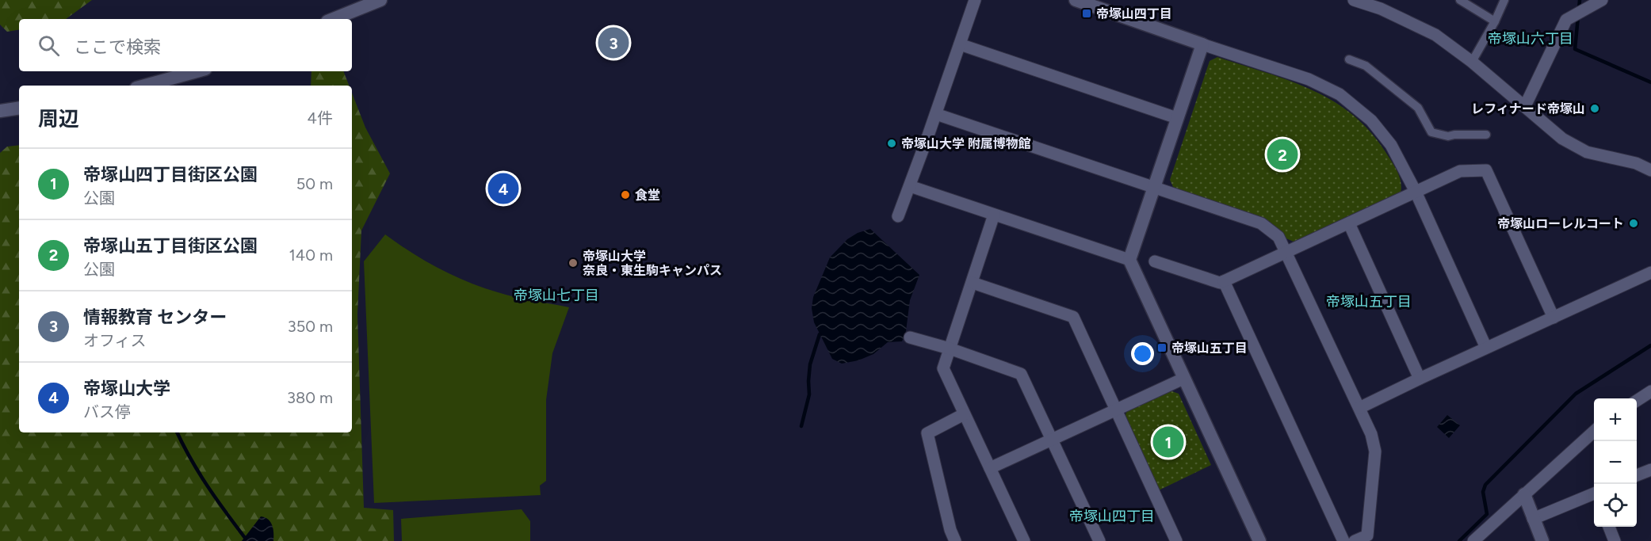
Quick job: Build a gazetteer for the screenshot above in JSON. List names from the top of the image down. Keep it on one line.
{"districts":["帝塚山六丁目","帝塚山七丁目","帝塚山五丁目","帝塚山四丁目"],"places":{"transit":["帝塚山四丁目","帝塚山五丁目"],"other":["レフィナード帝塚山","帝塚山大学 附属博物館","食堂","帝塚山ローレルコート","帝塚山大学 奈良・東生駒キャンパス"]},"page":{"search":"ここで検索","pins":["3","2","4","1"],"heading":["周辺","4件"],"list":[{"mark":"1","name":"帝塚山四丁目街区公園","note":"公園","value":"50 m"},{"mark":"2","name":"帝塚山五丁目街区公園","note":"公園","value":"140 m"},{"mark":"3","name":"情報教育 センター","note":"オフィス","value":"350 m"},{"mark":"4","name":"帝塚山大学","note":"バス停","value":"380 m"}],"map_buttons":["+","−"]}}
